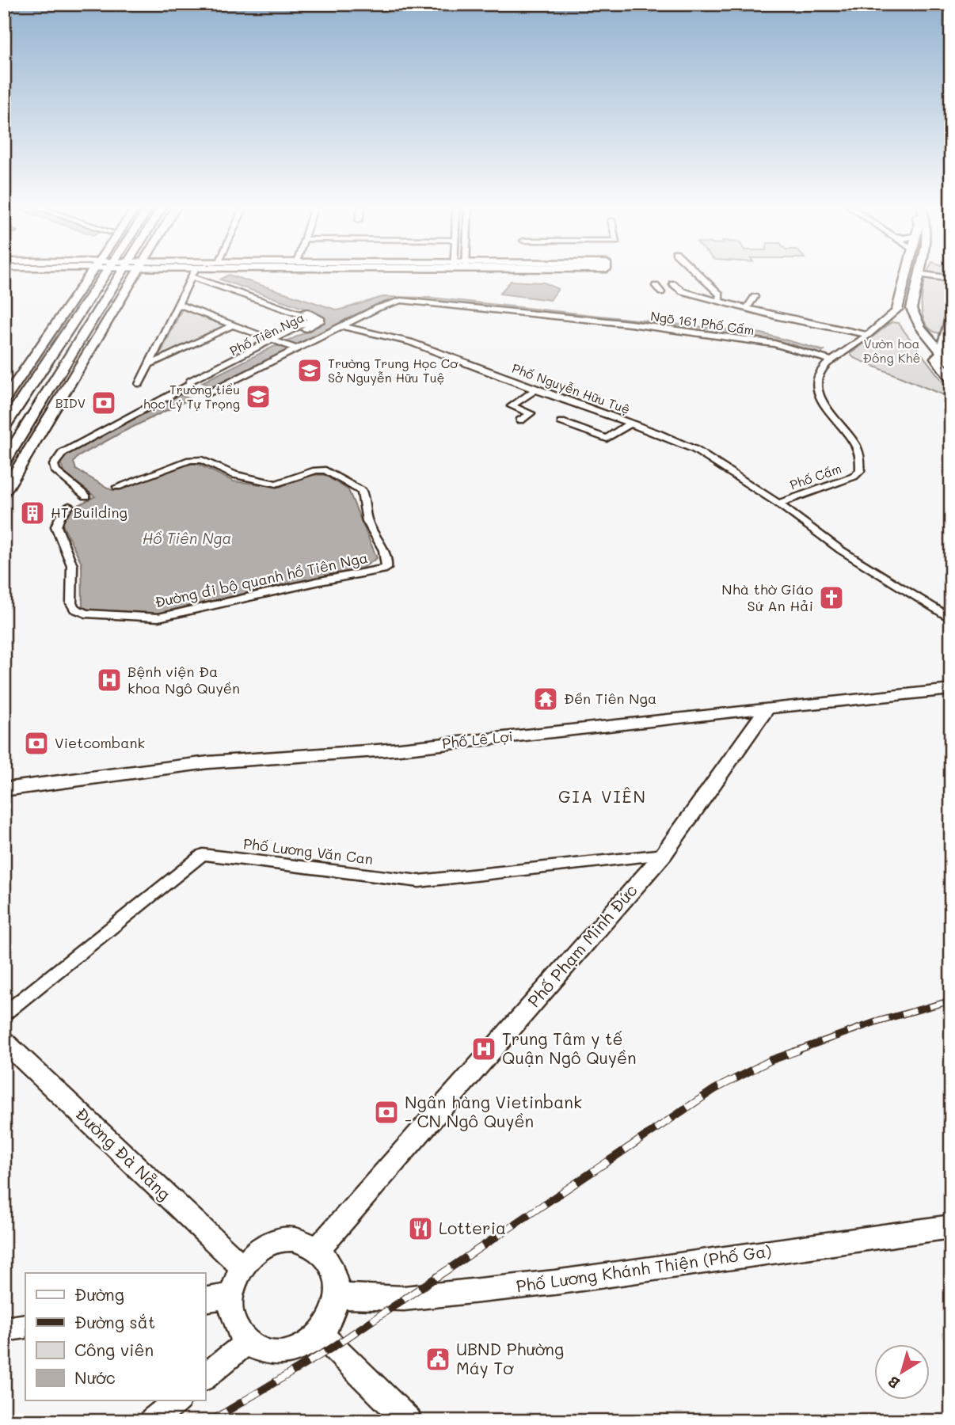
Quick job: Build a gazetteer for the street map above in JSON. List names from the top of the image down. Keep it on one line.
{"streets":{"street":["Ngõ 161 Phố Cấm","Phố Tiên Nga","Phố Nguyễn Hữu Tuệ","Phố Cấm","Đường đi bộ quanh hồ Tiên Nga","Phố Lê Lợi","Phố Lương Văn Can","Phố Phạm Minh Đức","Đường Đà Nẵng","Phố Lương Khánh Thiện (Phố Ga)"]},"crossings":[["Ngõ 161 Phố Cấm","Phố Nguyễn Hữu Tuệ"],["Ngõ 161 Phố Cấm","Phố Cấm"],["Phố Nguyễn Hữu Tuệ","Phố Cấm"],["Phố Lê Lợi","Phố Phạm Minh Đức"],["Phố Lương Văn Can","Phố Phạm Minh Đức"],["Phố Phạm Minh Đức","Đường Đà Nẵng"],["Phố Phạm Minh Đức","Phố Lương Khánh Thiện (Phố Ga)"],["Đường Đà Nẵng","Phố Lương Khánh Thiện (Phố Ga)"]],"districts":["GIA VIÊN"],"water":["Hồ Tiên Nga"],"parks":["Vườn hoa Đông Khê"],"places":{"school or university":["Trường Trung Học Cơ Sở Nguyễn Hữu Tuệ","Trường tiểu học Lý Tự Trọng"],"bank":["BIDV","Vietcombank","Ngân hàng Vietinbank - CN Ngô Quyền"],"building":["HT Building"],"church":["Nhà thờ Giáo Sứ An Hải"],"hospital":["Bệnh viện Đa khoa Ngô Quyền","Trung Tâm y tế Quận Ngô Quyền"],"temple":["Đền Tiên Nga"],"restaurant":["Lotteria"],"public building":["UBND Phường Máy Tơ"]},"legend":["Đường","Đường sắt","Công viên","Nước"],"north":"bottom left"}
